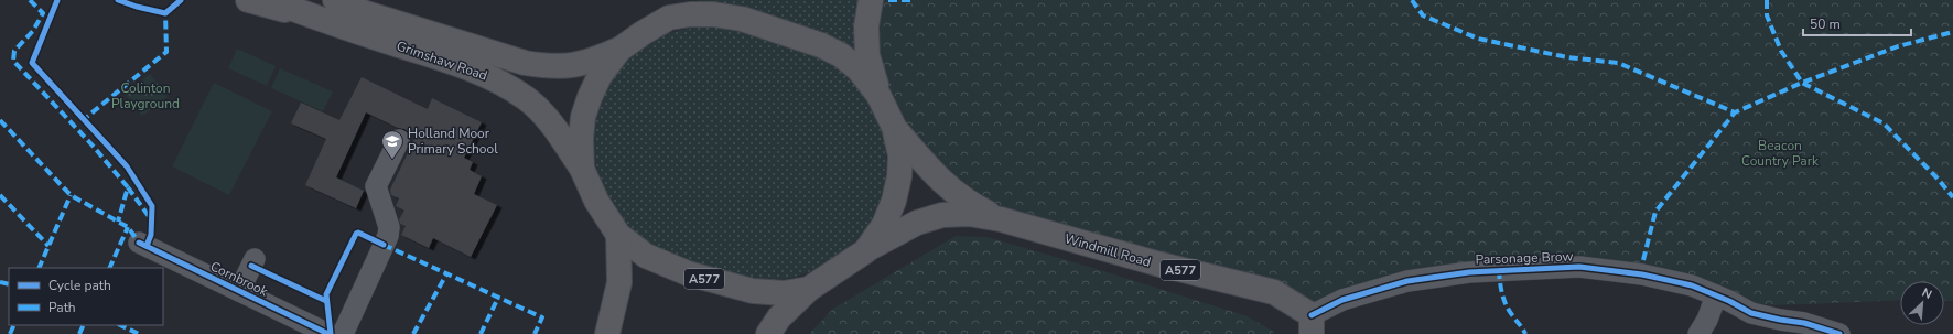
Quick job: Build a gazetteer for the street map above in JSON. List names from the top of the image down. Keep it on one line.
{"streets":{"main road":["Grimshaw Road","Windmill Road","A577"],"street":["Parsonage Brow","Cornbrook"]},"crossings":[["Grimshaw Road","A577"],["Windmill Road","Parsonage Brow"],["Windmill Road","A577"]],"parks":["Colinton Playground","Beacon Country Park"],"places":{"school or university":["Holland Moor Primary School"]},"legend":["Cycle path","Path"],"scale_bar":"50 m","north":"top right"}
